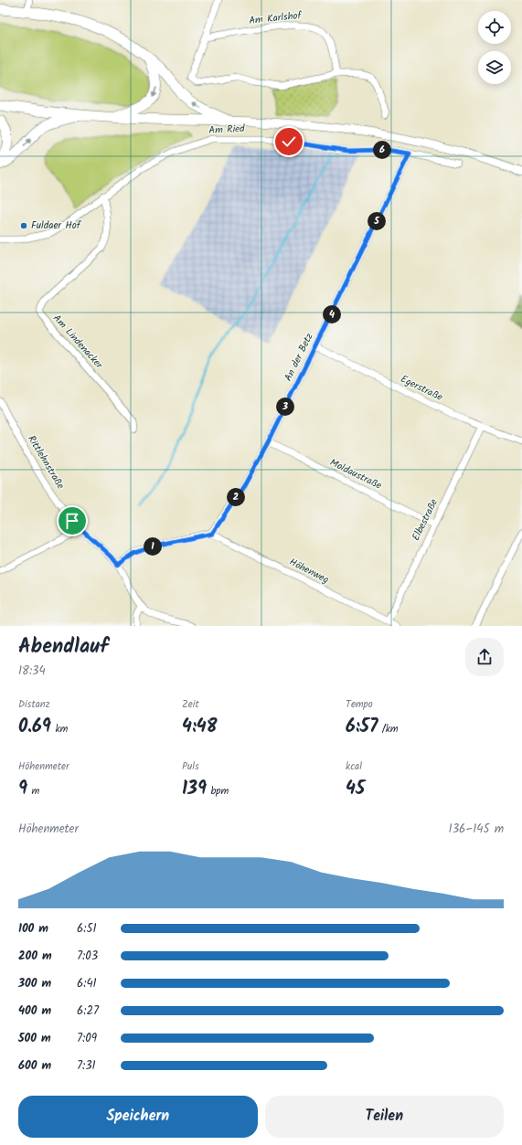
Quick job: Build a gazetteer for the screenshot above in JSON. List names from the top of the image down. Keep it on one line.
{"streets":{"street":["Am Karlshof","Am Ried","Am Lindenacker","An der Betz","Egerstraße","Rittlehnstraße","Moldaustraße","Elbestraße","Höhenweg"]},"crossings":[["Am Ried","Am Lindenacker"],["Am Ried","An der Betz"],["An der Betz","Egerstraße"],["An der Betz","Moldaustraße"],["An der Betz","Höhenweg"],["Egerstraße","Elbestraße"],["Moldaustraße","Elbestraße"],["Elbestraße","Höhenweg"]],"places":["Fuldaer Hof"],"page":{"pins":["6","5","4","3","2","1"],"heading":["Abendlauf","18:34"],"stats":[["Distanz","0.69 km"],["Zeit","4:48"],["Tempo","6:57 /km"],["Höhenmeter","9 m"],["Puls","139 bpm"],["kcal","45"]],"chart":["Höhenmeter","136–145 m"],"list":[{"name":"100 m","note":"6:51"},{"name":"200 m","note":"7:03"},{"name":"300 m","note":"6:41"},{"name":"400 m","note":"6:27"},{"name":"500 m","note":"7:09"},{"name":"600 m","note":"7:31"}],"buttons":["Speichern","Teilen"]}}
